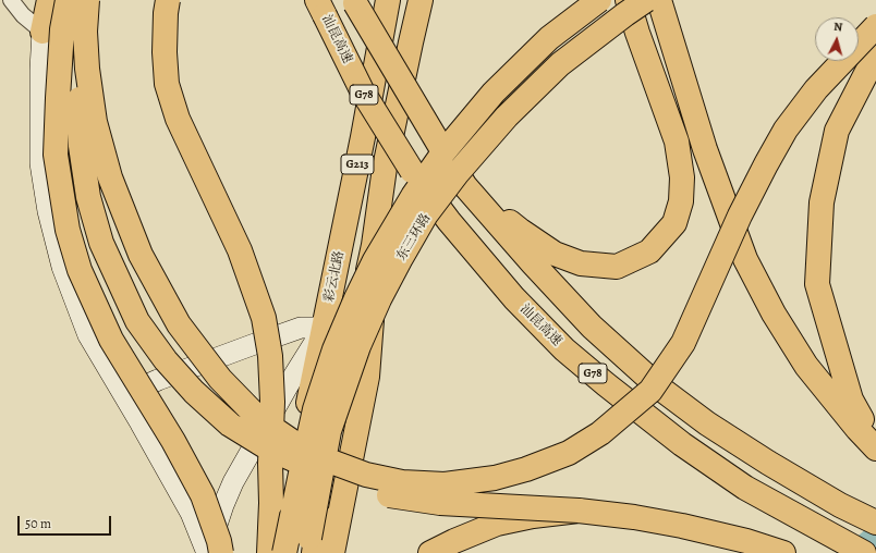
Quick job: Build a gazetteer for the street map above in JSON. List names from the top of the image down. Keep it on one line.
{"streets":{"highway":["汕昆高速","G78","G213","东三环路","彩云北路"]},"crossings":[["G213","彩云北路"]],"scale_bar":"50 m","north":"top"}
